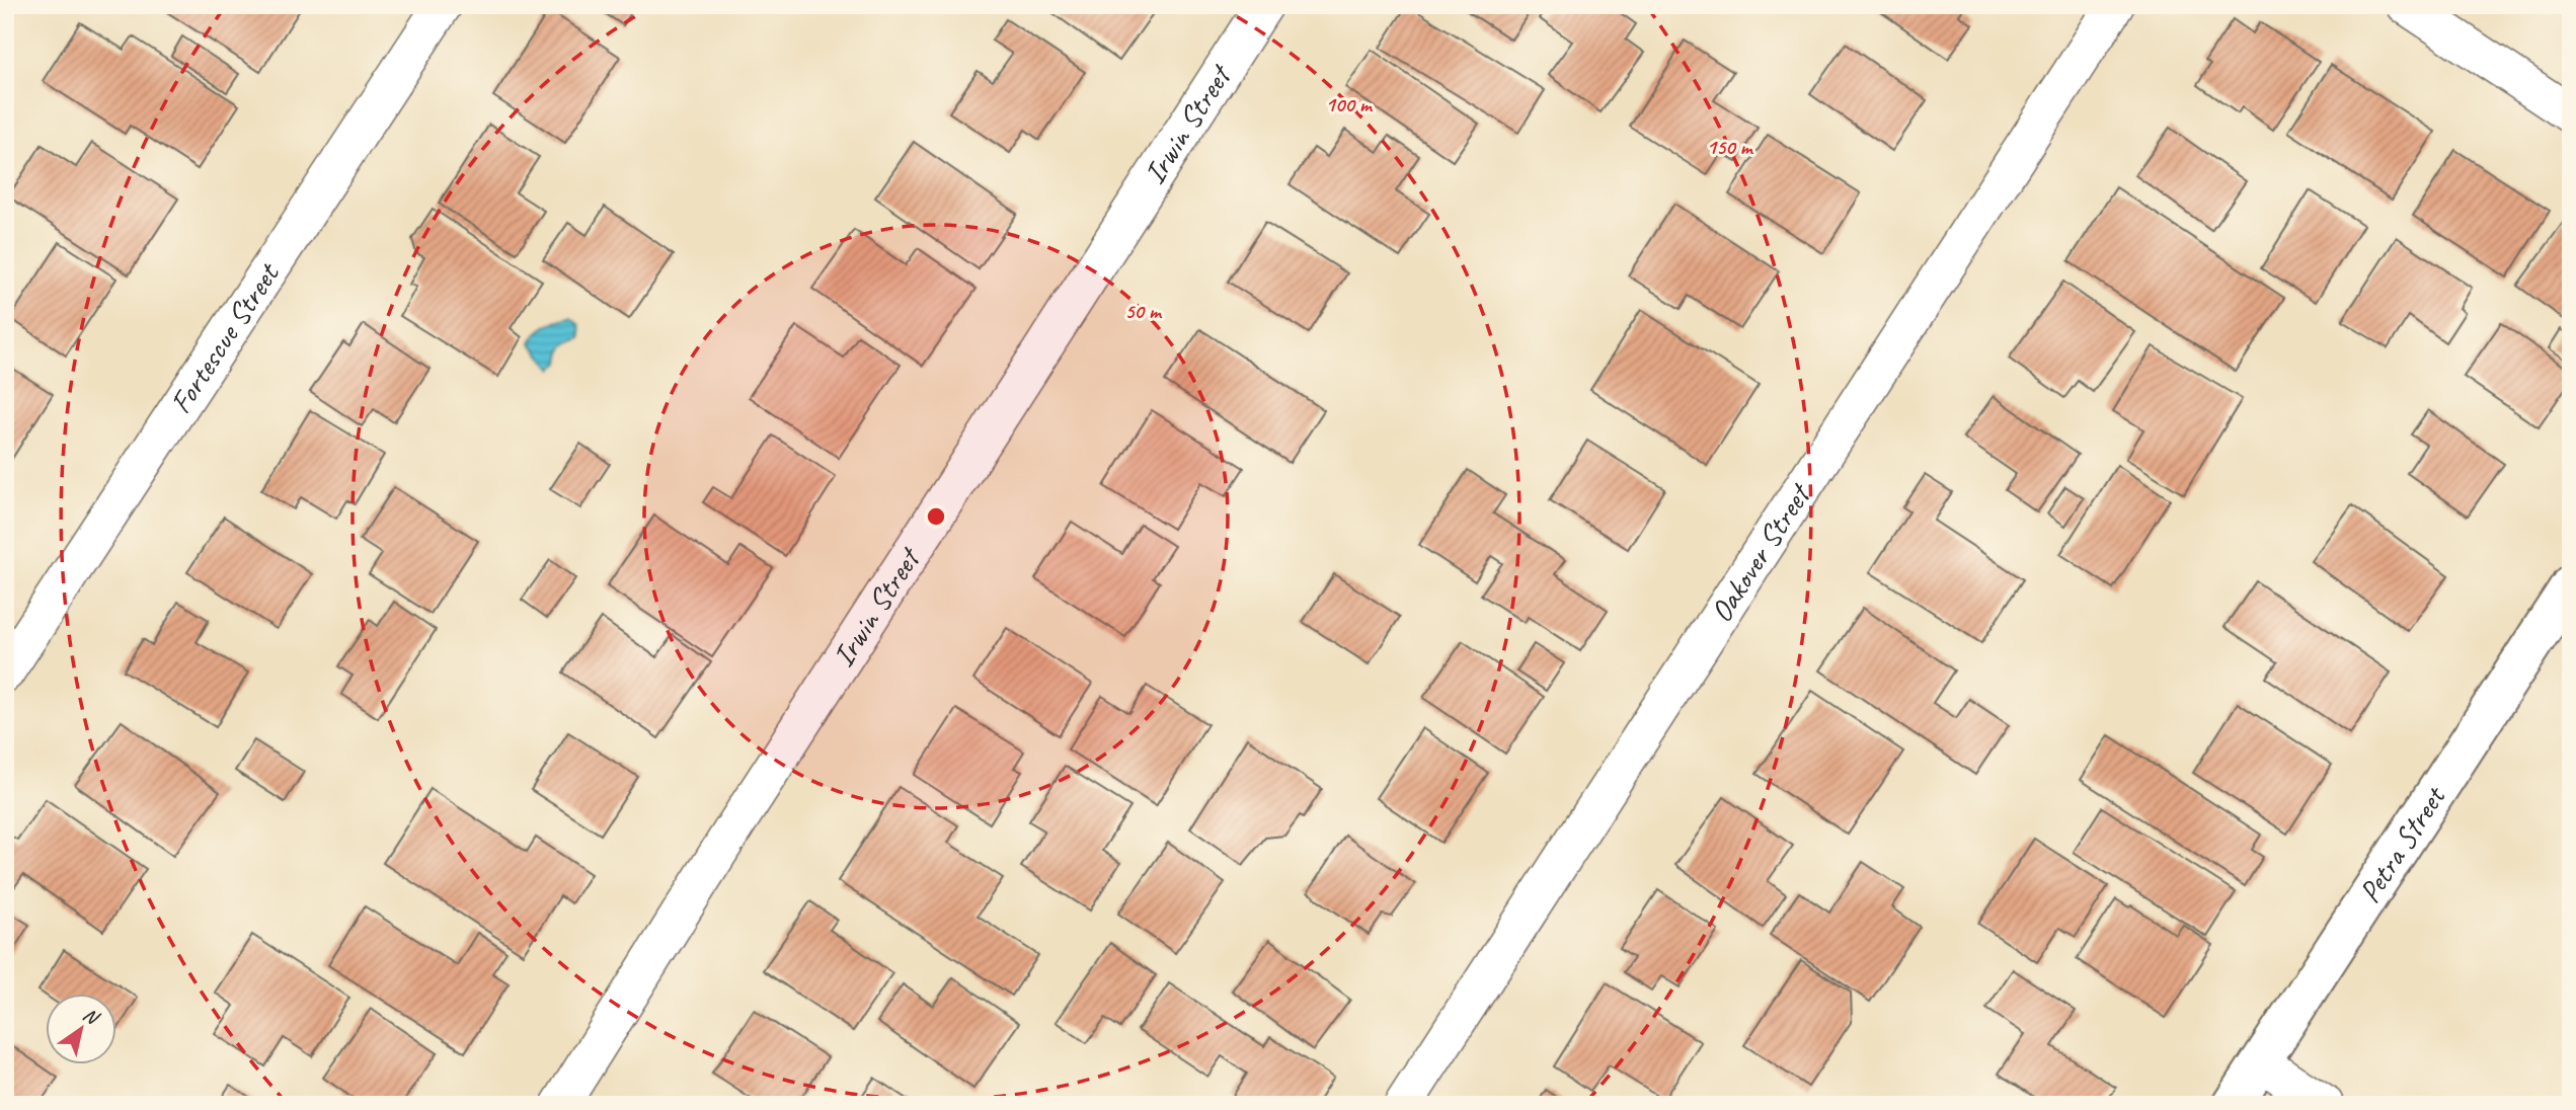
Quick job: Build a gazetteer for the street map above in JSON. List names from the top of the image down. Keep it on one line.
{"streets":{"street":["Irwin Street","Fortescue Street","Oakover Street","Petra Street"]},"north":"top right","rings":["100 m","150 m","50 m"]}
